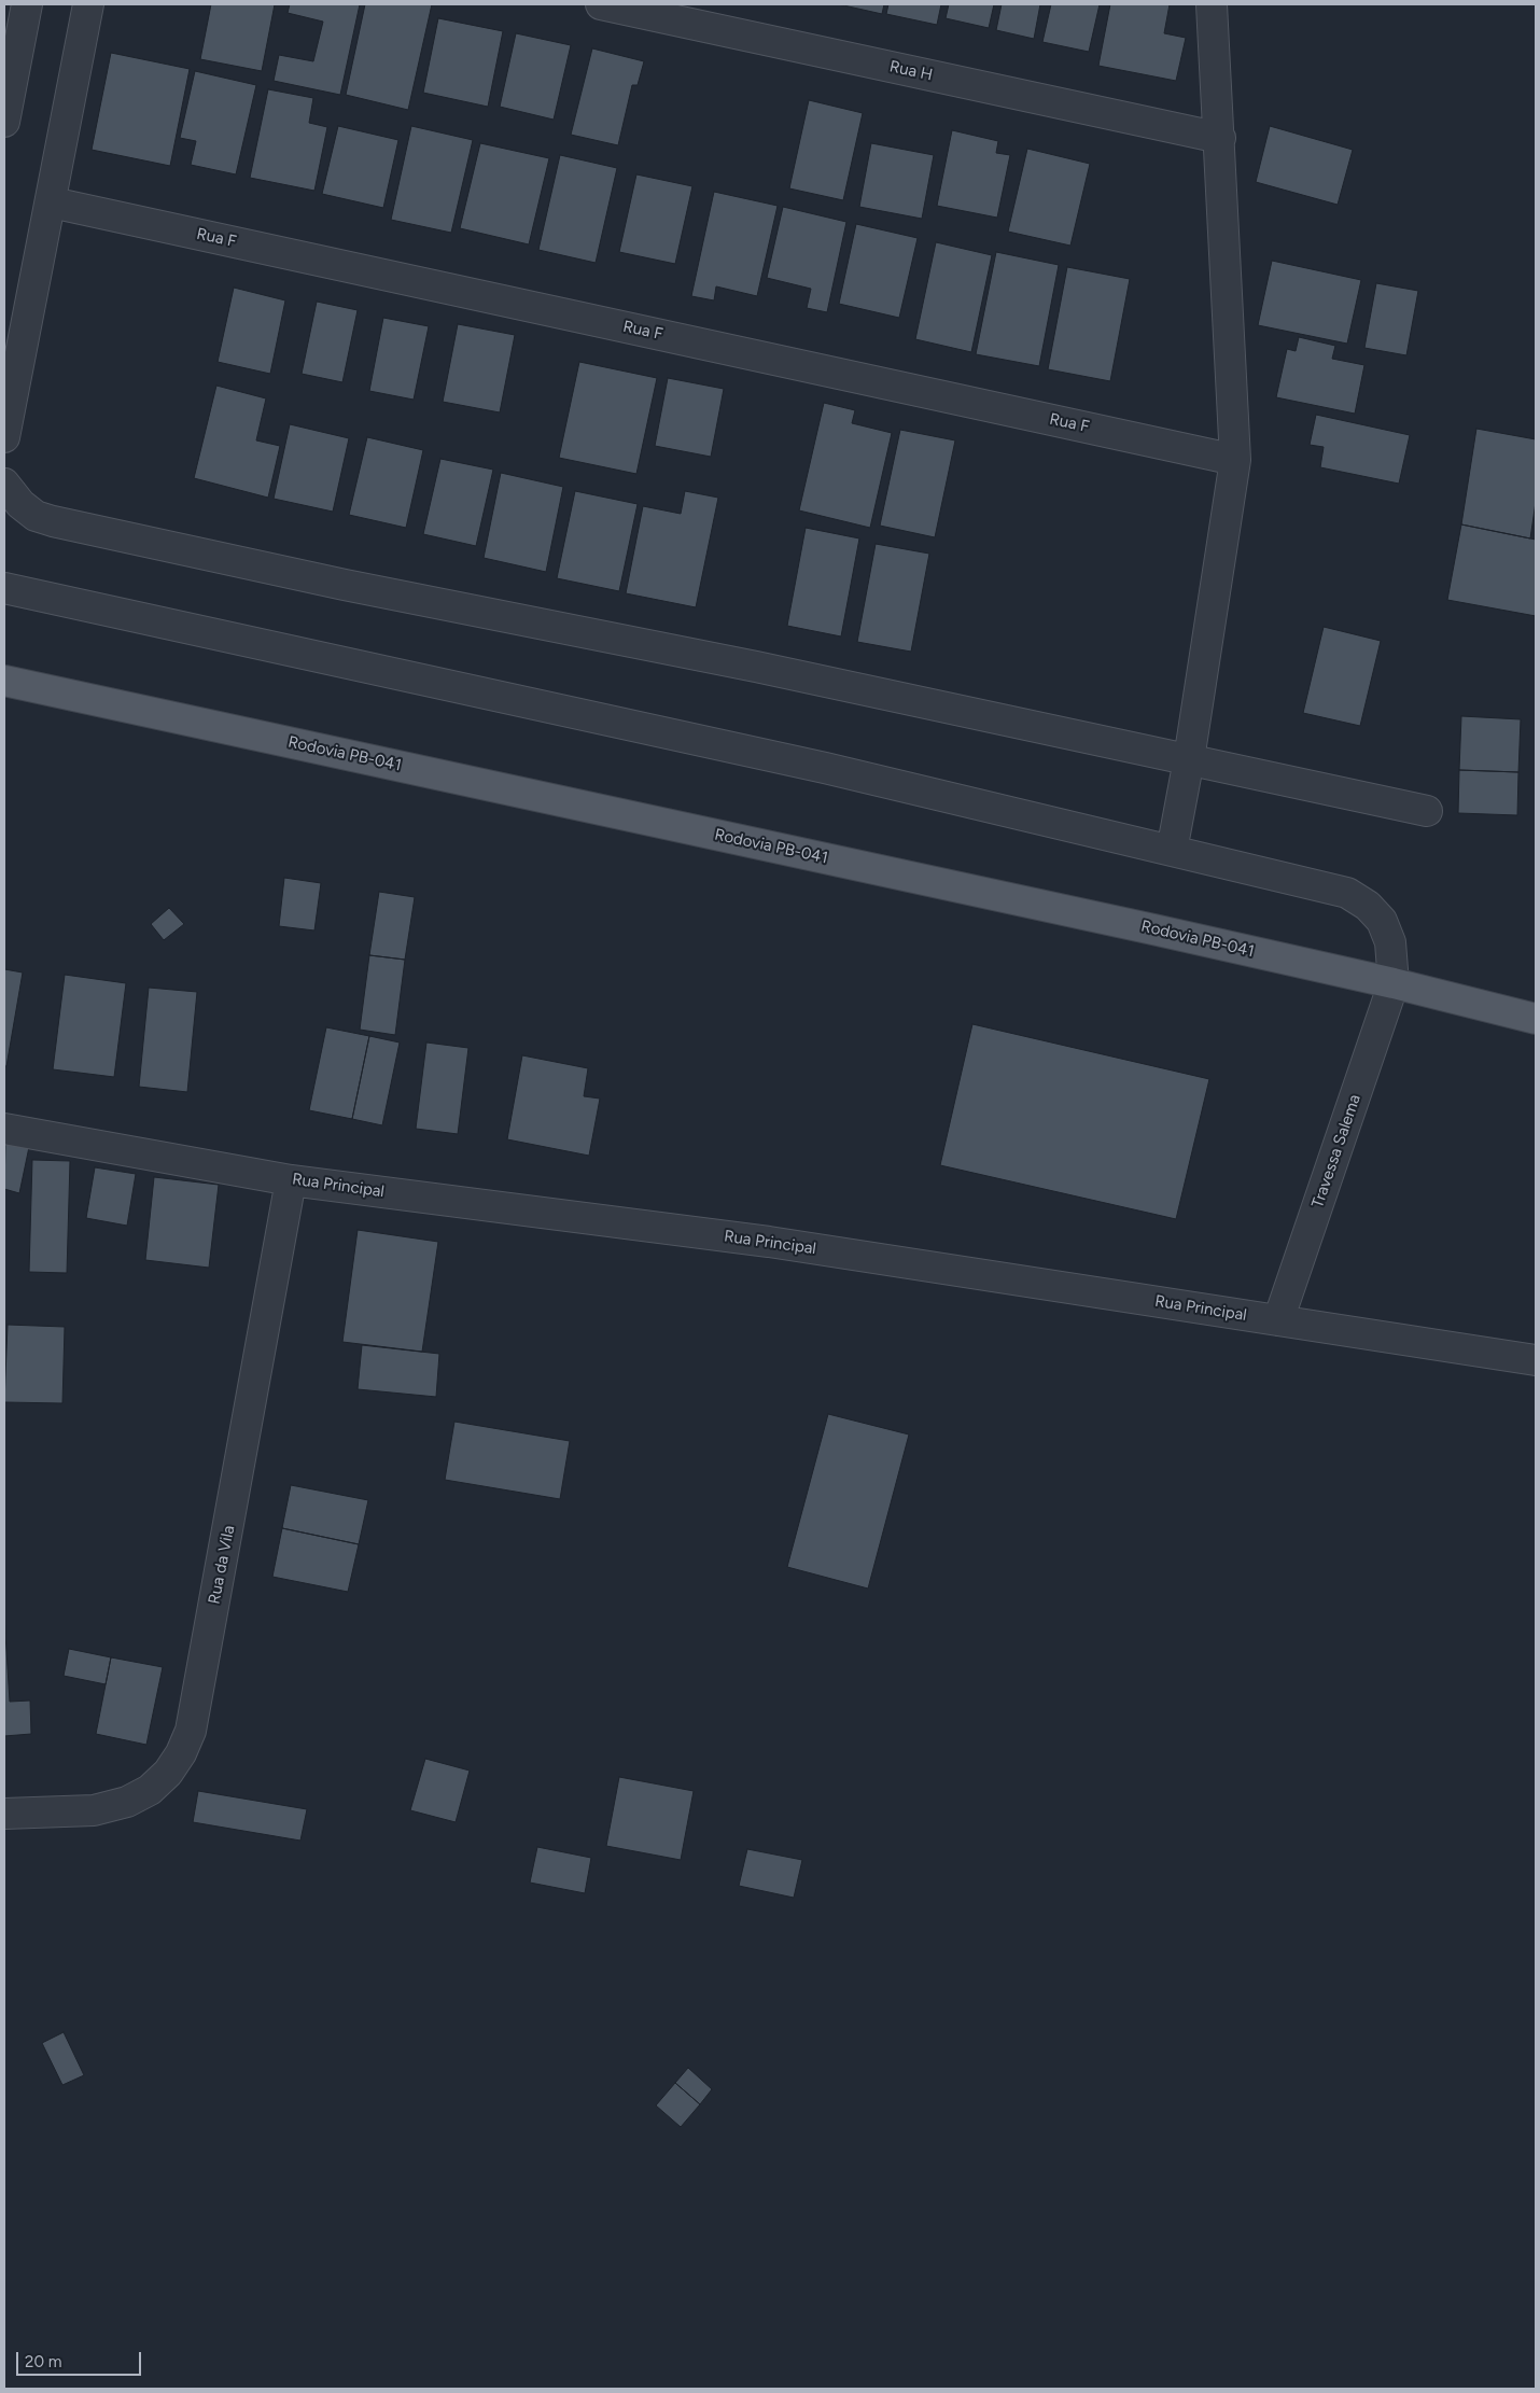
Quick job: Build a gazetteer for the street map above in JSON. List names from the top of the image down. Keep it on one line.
{"streets":{"main road":["Rodovia PB-041"],"street":["Rua H","Rua F","Travessa Salema","Rua Principal","Rua da Vila"]},"crossings":[["Rodovia PB-041","Travessa Salema"],["Travessa Salema","Rua Principal"],["Rua Principal","Rua da Vila"]],"scale_bar":"20 m"}
